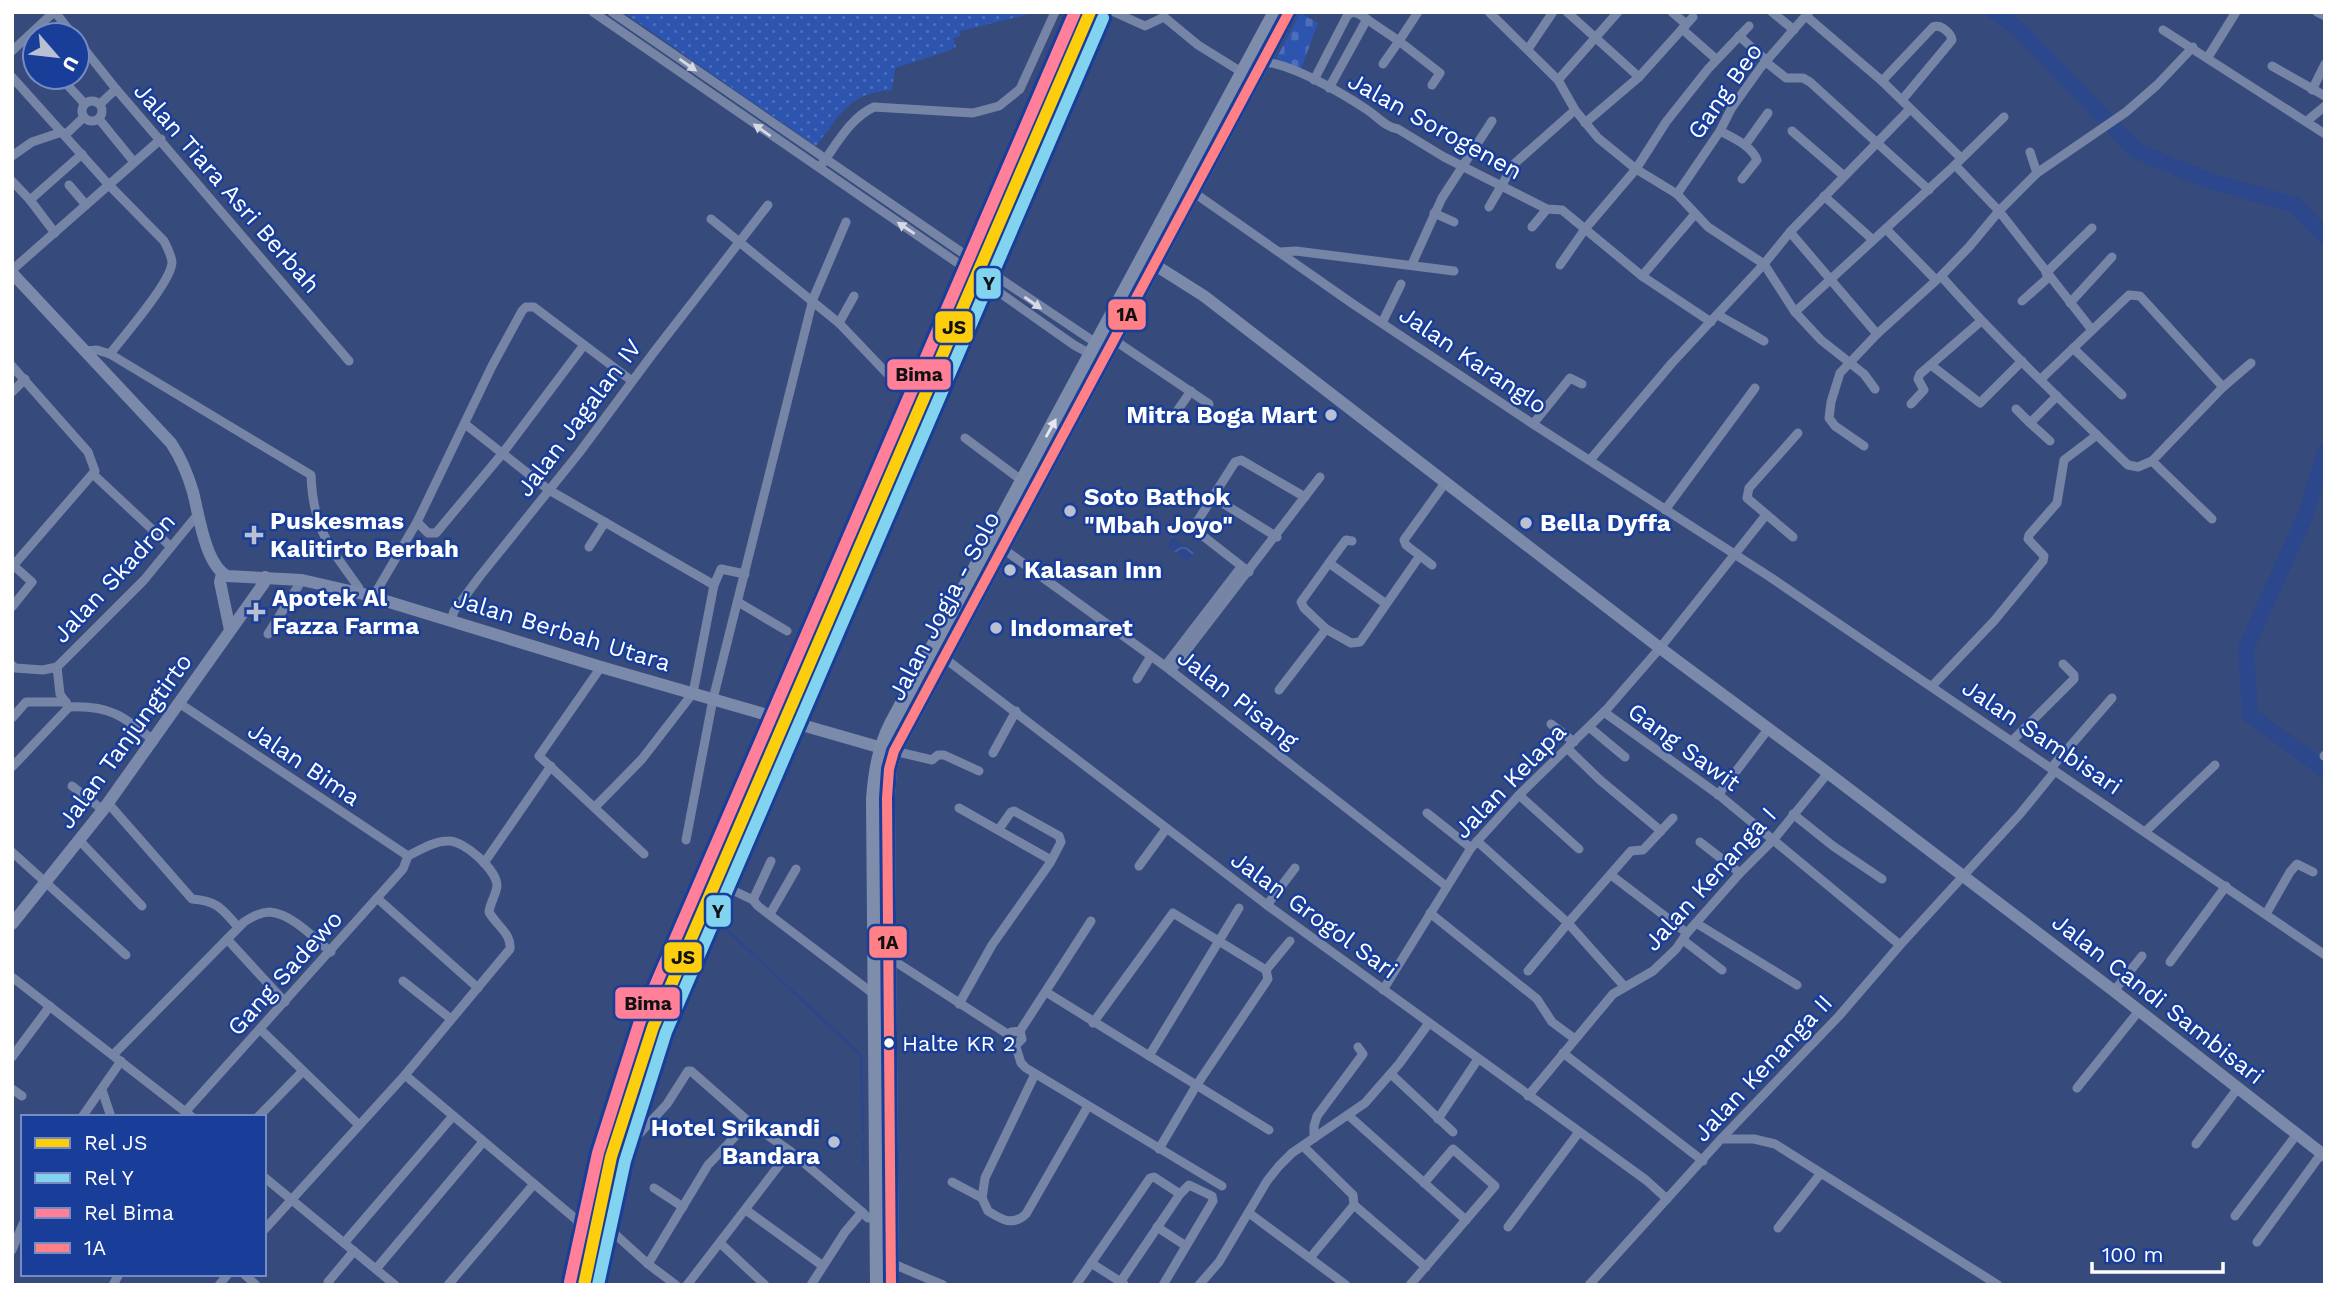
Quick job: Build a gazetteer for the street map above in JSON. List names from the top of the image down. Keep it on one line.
{"streets":{"highway":["Jalan Jogja - Solo"],"street":["Gang Beo","Jalan Sorogenen","Jalan Tiara Asri Berbah","Jalan Karanglo","Jalan Jagalan IV","Jalan Skadron","Jalan Berbah Utara","Jalan Pisang","Jalan Sambisari","Jalan Tanjungtirto","Gang Sawit","Jalan Bima","Jalan Kelapa","Jalan Kenanga I","Jalan Grogol Sari","Gang Sadewo","Jalan Candi Sambisari","Jalan Kenanga II"]},"crossings":[["Jalan Sorogenen","Jalan Jogja - Solo"],["Jalan Karanglo","Jalan Jogja - Solo"],["Jalan Karanglo","Jalan Sambisari"],["Jalan Karanglo","Jalan Kelapa"],["Jalan Jagalan IV","Jalan Berbah Utara"],["Jalan Jogja - Solo","Jalan Berbah Utara"],["Jalan Jogja - Solo","Jalan Pisang"],["Jalan Jogja - Solo","Jalan Grogol Sari"],["Jalan Jogja - Solo","Jalan Candi Sambisari"],["Jalan Berbah Utara","Jalan Tanjungtirto"],["Jalan Pisang","Jalan Kelapa"],["Jalan Sambisari","Jalan Kelapa"],["Jalan Sambisari","Jalan Kenanga II"],["Jalan Tanjungtirto","Jalan Bima"],["Gang Sawit","Jalan Kelapa"],["Gang Sawit","Jalan Kenanga I"],["Gang Sawit","Jalan Kenanga II"],["Jalan Bima","Gang Sadewo"],["Jalan Kelapa","Jalan Grogol Sari"],["Jalan Kelapa","Jalan Candi Sambisari"],["Jalan Kenanga I","Jalan Grogol Sari"],["Jalan Kenanga I","Jalan Candi Sambisari"],["Jalan Grogol Sari","Jalan Kenanga II"],["Jalan Candi Sambisari","Jalan Kenanga II"]],"places":{"other":["Mitra Boga Mart","Soto Bathok \"Mbah Joyo\"","Bella Dyffa","Kalasan Inn","Indomaret","Halte KR 2","Hotel Srikandi Bandara"],"health":["Puskesmas Kalitirto Berbah","Apotek Al Fazza Farma"]},"lines":["rail line JS","rail line Bima","transit line 1A","rail line Y"],"legend":["Rel JS","Rel Y","Rel Bima","1A"],"scale_bar":"100 m","north":"bottom right"}
